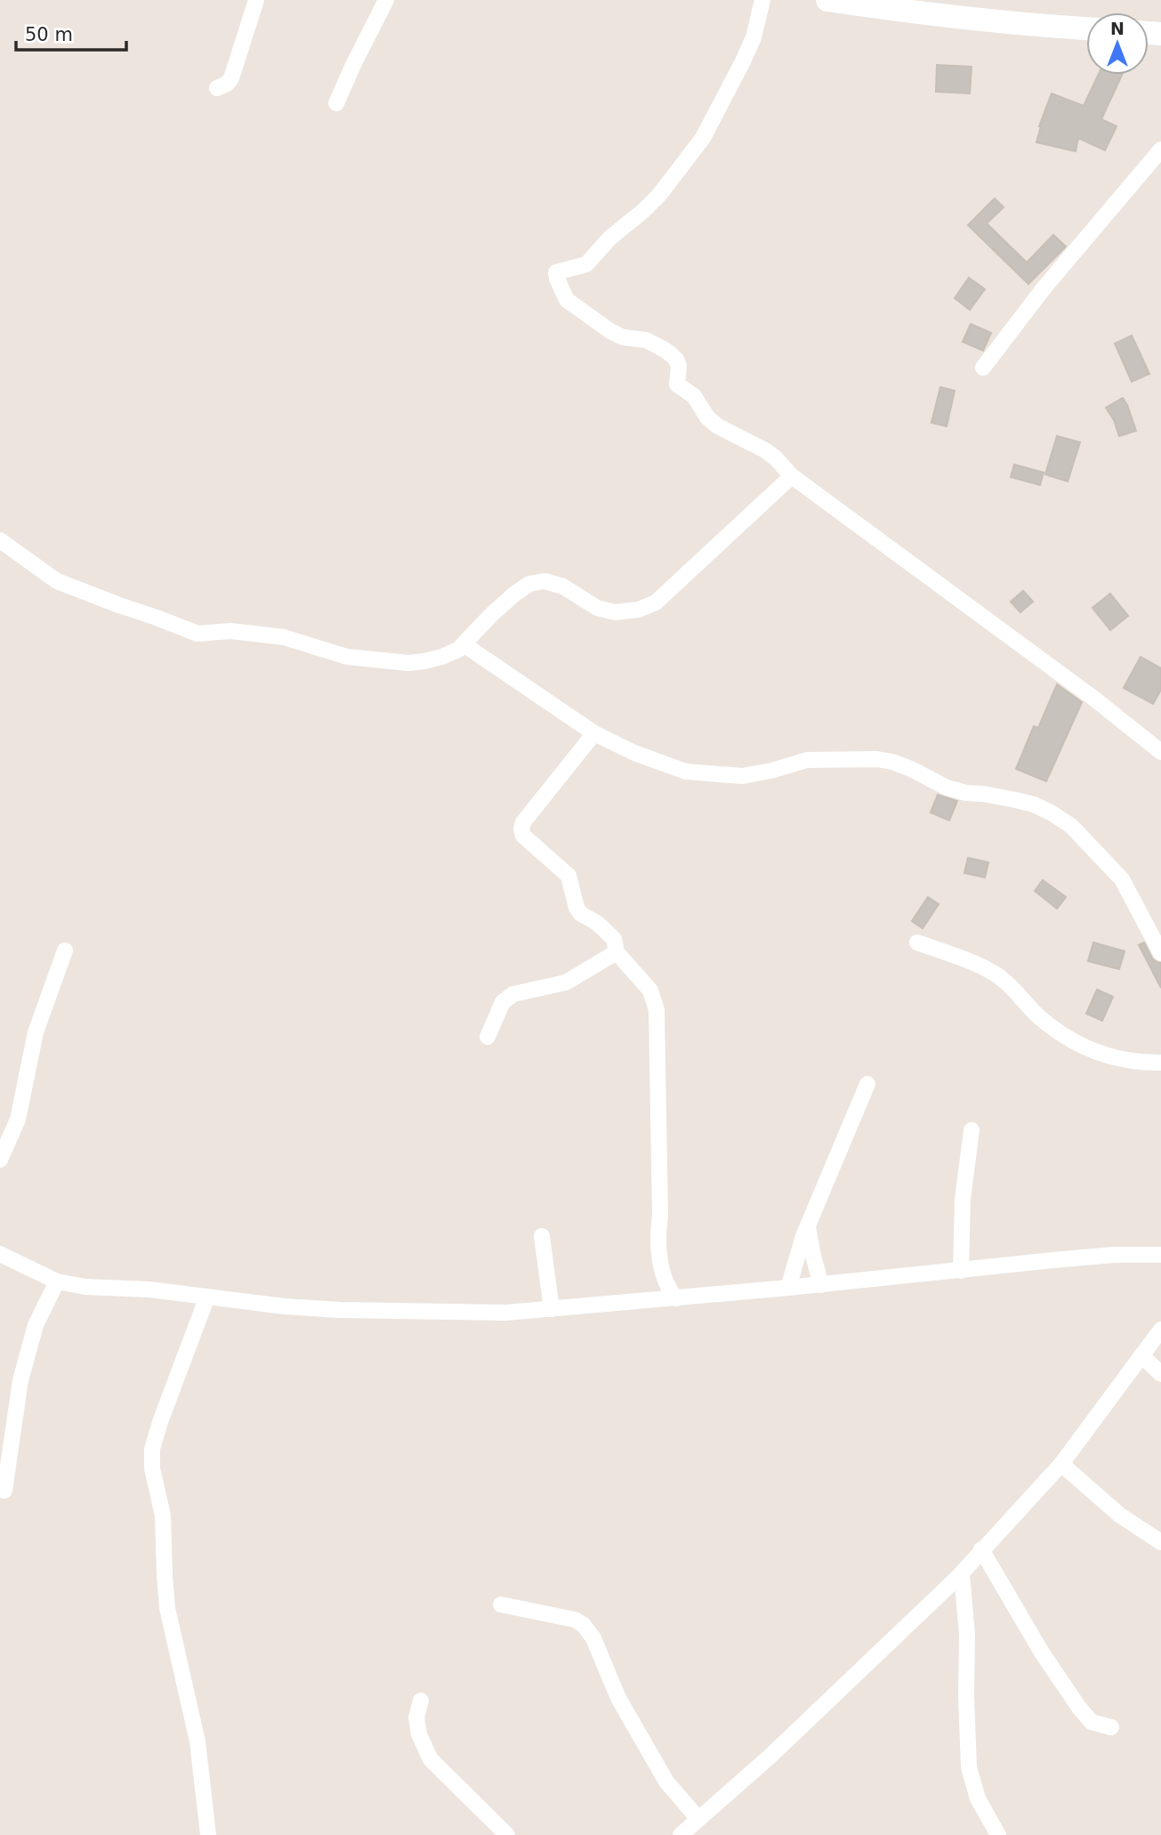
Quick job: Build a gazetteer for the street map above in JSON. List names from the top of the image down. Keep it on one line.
{"scale_bar":"50 m","north":"top"}
